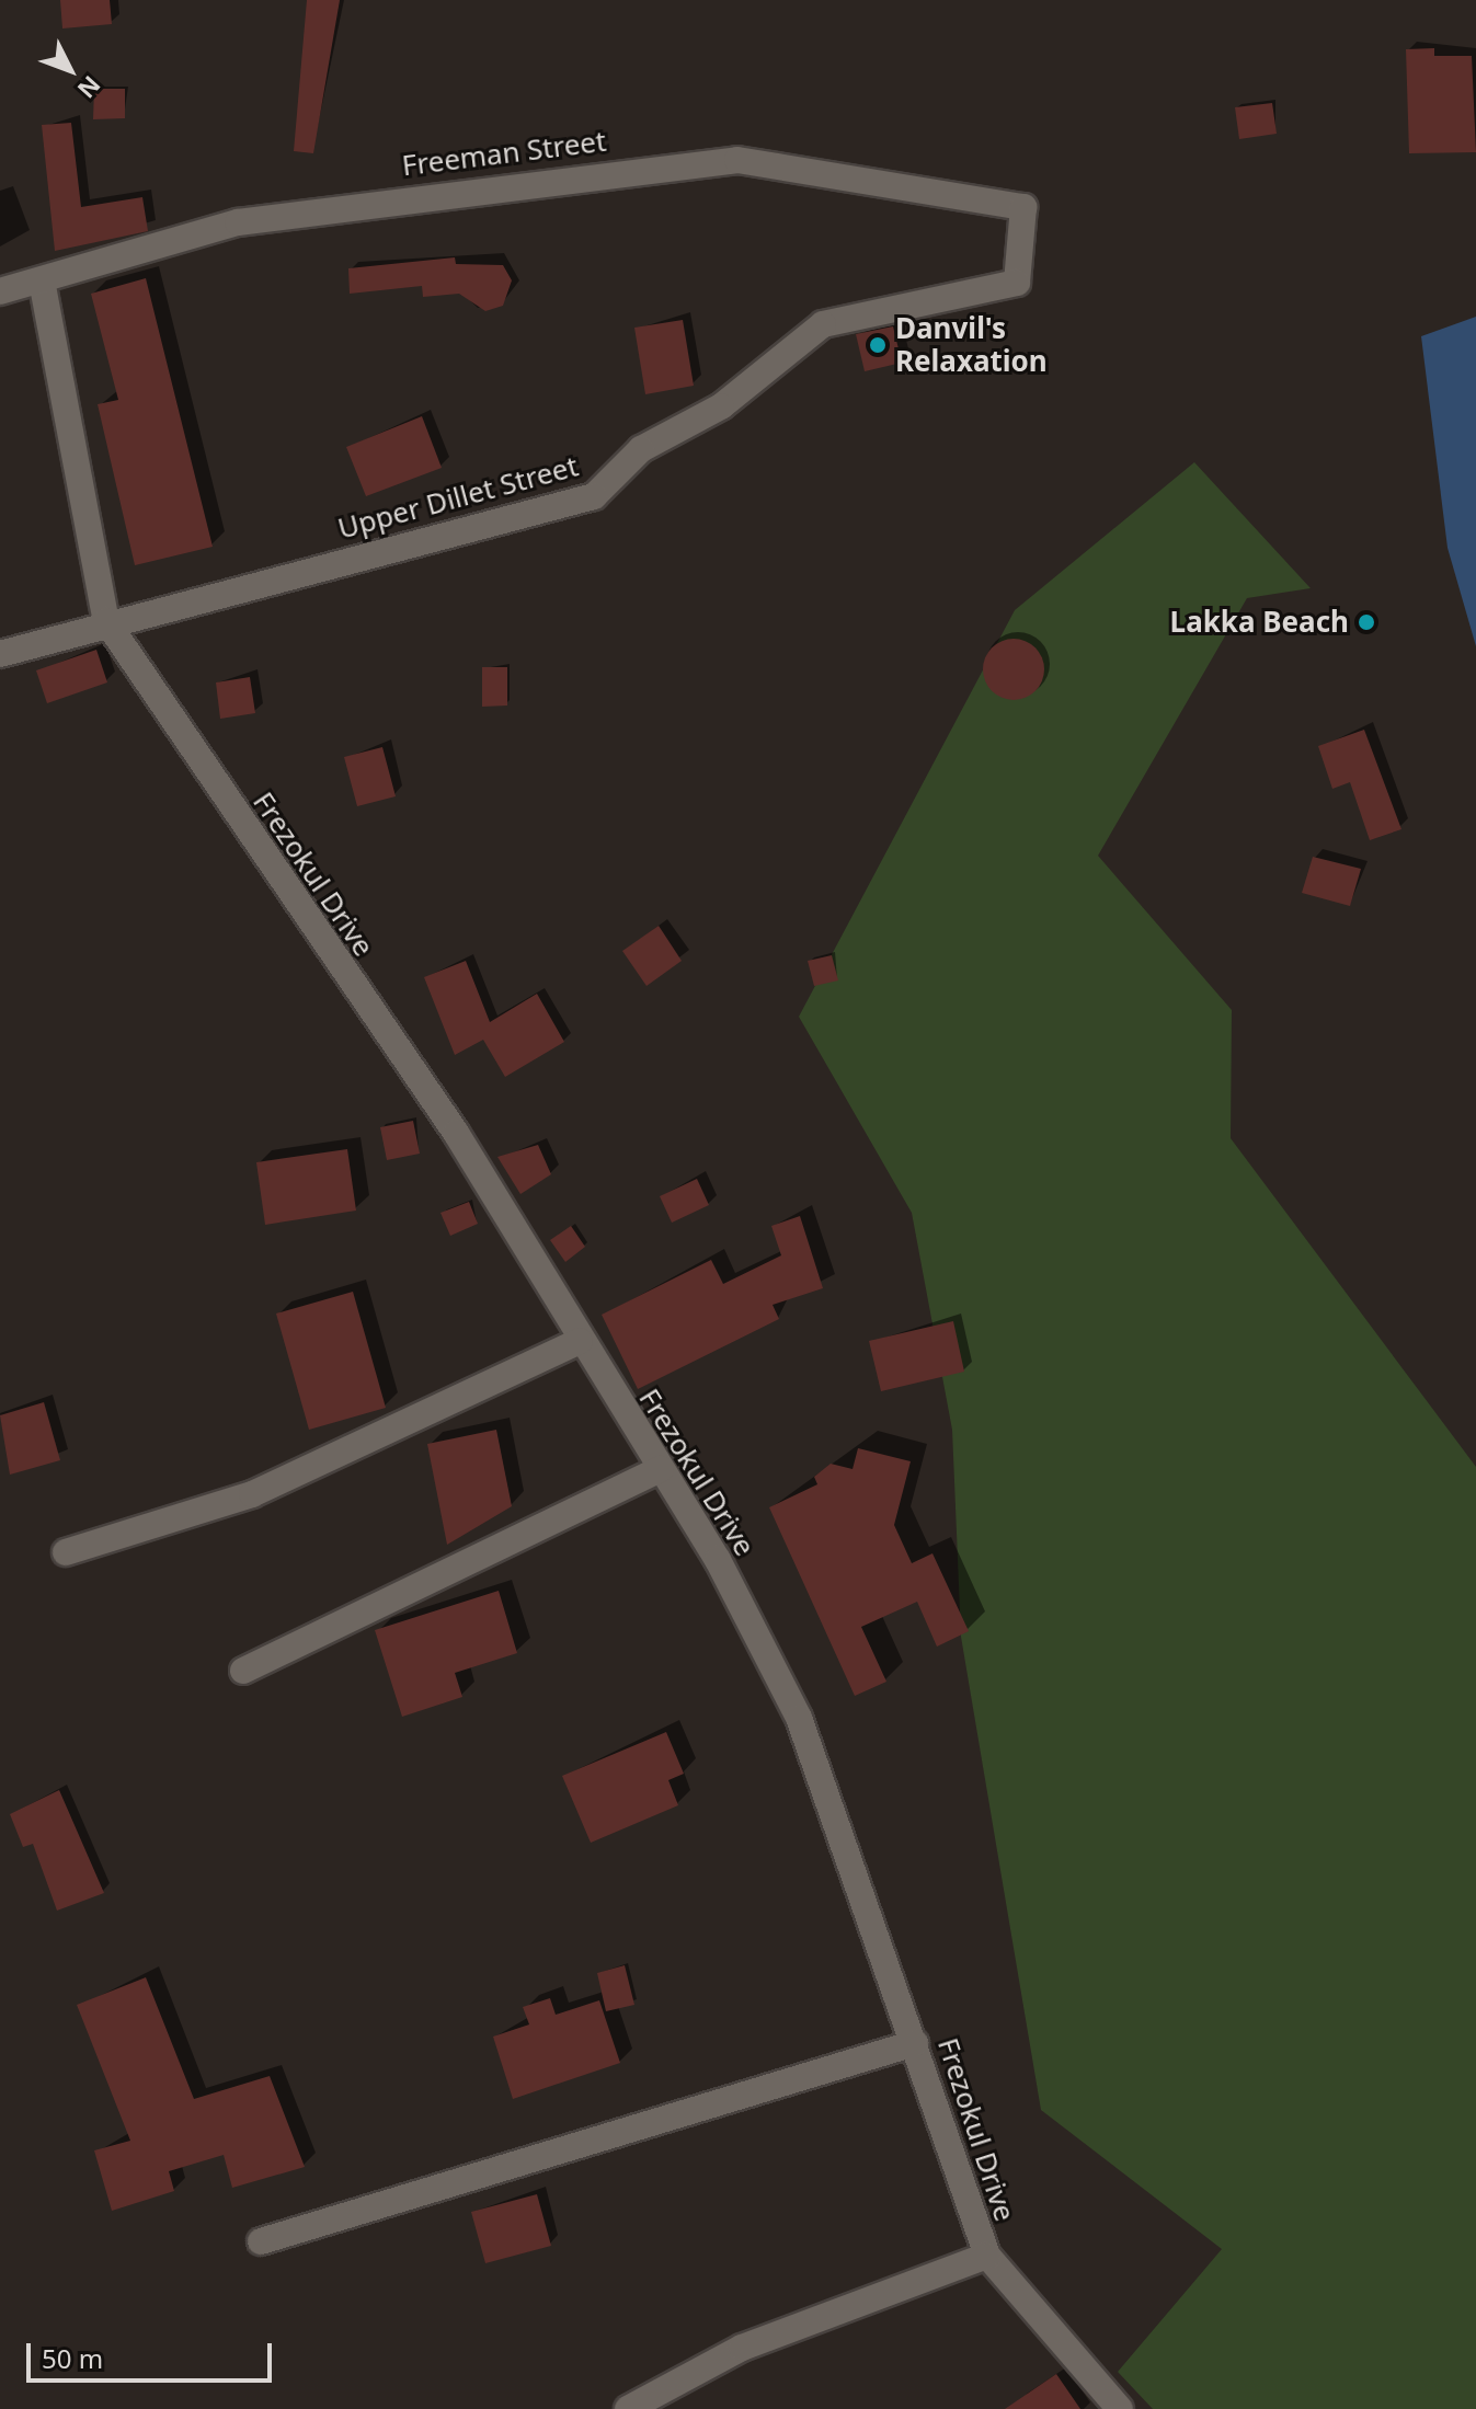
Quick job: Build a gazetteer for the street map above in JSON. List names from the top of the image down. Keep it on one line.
{"streets":{"street":["Freeman Street","Upper Dillet Street","Frezokul Drive"]},"crossings":[["Freeman Street","Upper Dillet Street"],["Upper Dillet Street","Frezokul Drive"]],"places":["Danvil's Relaxation","Lakka Beach"],"scale_bar":"50 m","north":"bottom right"}
